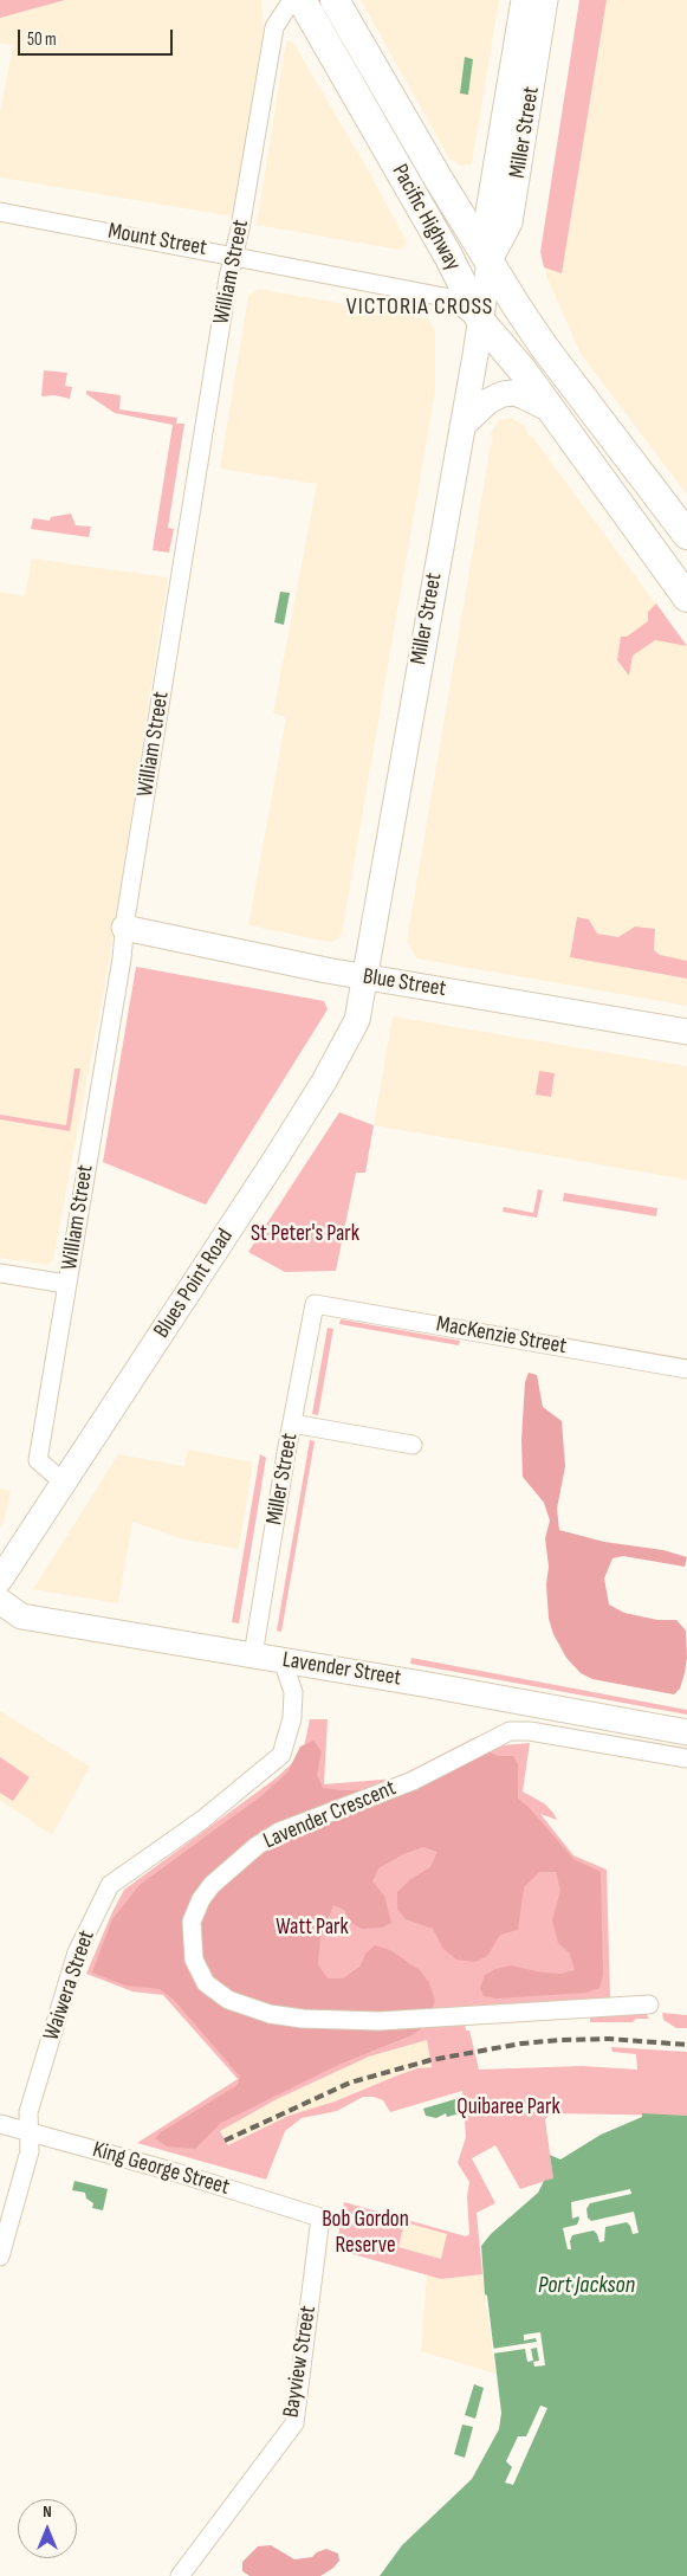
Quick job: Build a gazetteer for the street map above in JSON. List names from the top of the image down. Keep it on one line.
{"streets":{"main road":["Miller Street","Pacific Highway","Blue Street","Blues Point Road","Lavender Street"],"street":["Mount Street","William Street","MacKenzie Street","Lavender Crescent","Waiwera Street","King George Street","Bayview Street"]},"crossings":[["Miller Street","Pacific Highway"],["Miller Street","Mount Street"],["Miller Street","Blue Street"],["Miller Street","Blues Point Road"],["Miller Street","MacKenzie Street"],["Miller Street","Lavender Street"],["Pacific Highway","Mount Street"],["Mount Street","William Street"],["William Street","Blue Street"],["William Street","Blues Point Road"],["Blue Street","Blues Point Road"],["Lavender Street","Waiwera Street"],["Waiwera Street","King George Street"],["King George Street","Bayview Street"]],"districts":["VICTORIA CROSS"],"water":["Port Jackson"],"parks":["St Peter's Park","Watt Park","Quibaree Park","Bob Gordon Reserve"],"scale_bar":"50 m","north":"top"}
